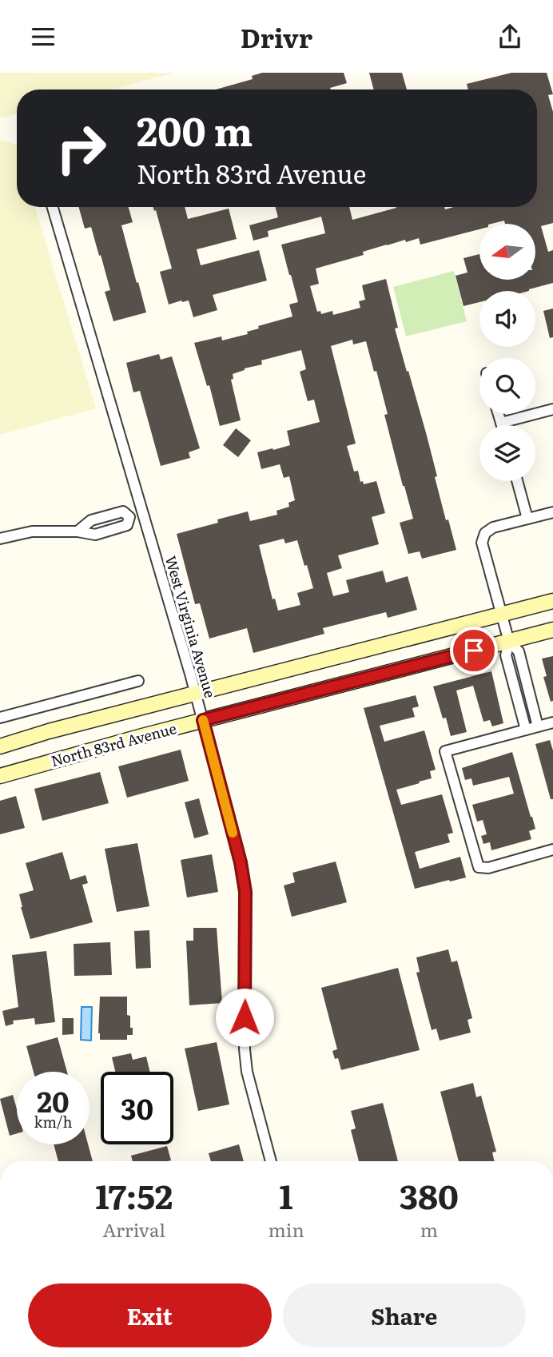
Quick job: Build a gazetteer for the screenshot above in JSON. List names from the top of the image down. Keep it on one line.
{"streets":{"main road":["North 83rd Avenue"],"street":["West Virginia Avenue"]},"crossings":[["West Virginia Avenue","North 83rd Avenue"]],"north":"left","page":{"header":"Drivr","turn":["200 m","North 83rd Avenue"],"speed":"20 km/h","limit":"30","eta":["17:52","Arrival","1","min","380","m"],"buttons":["Exit","Share"]}}
